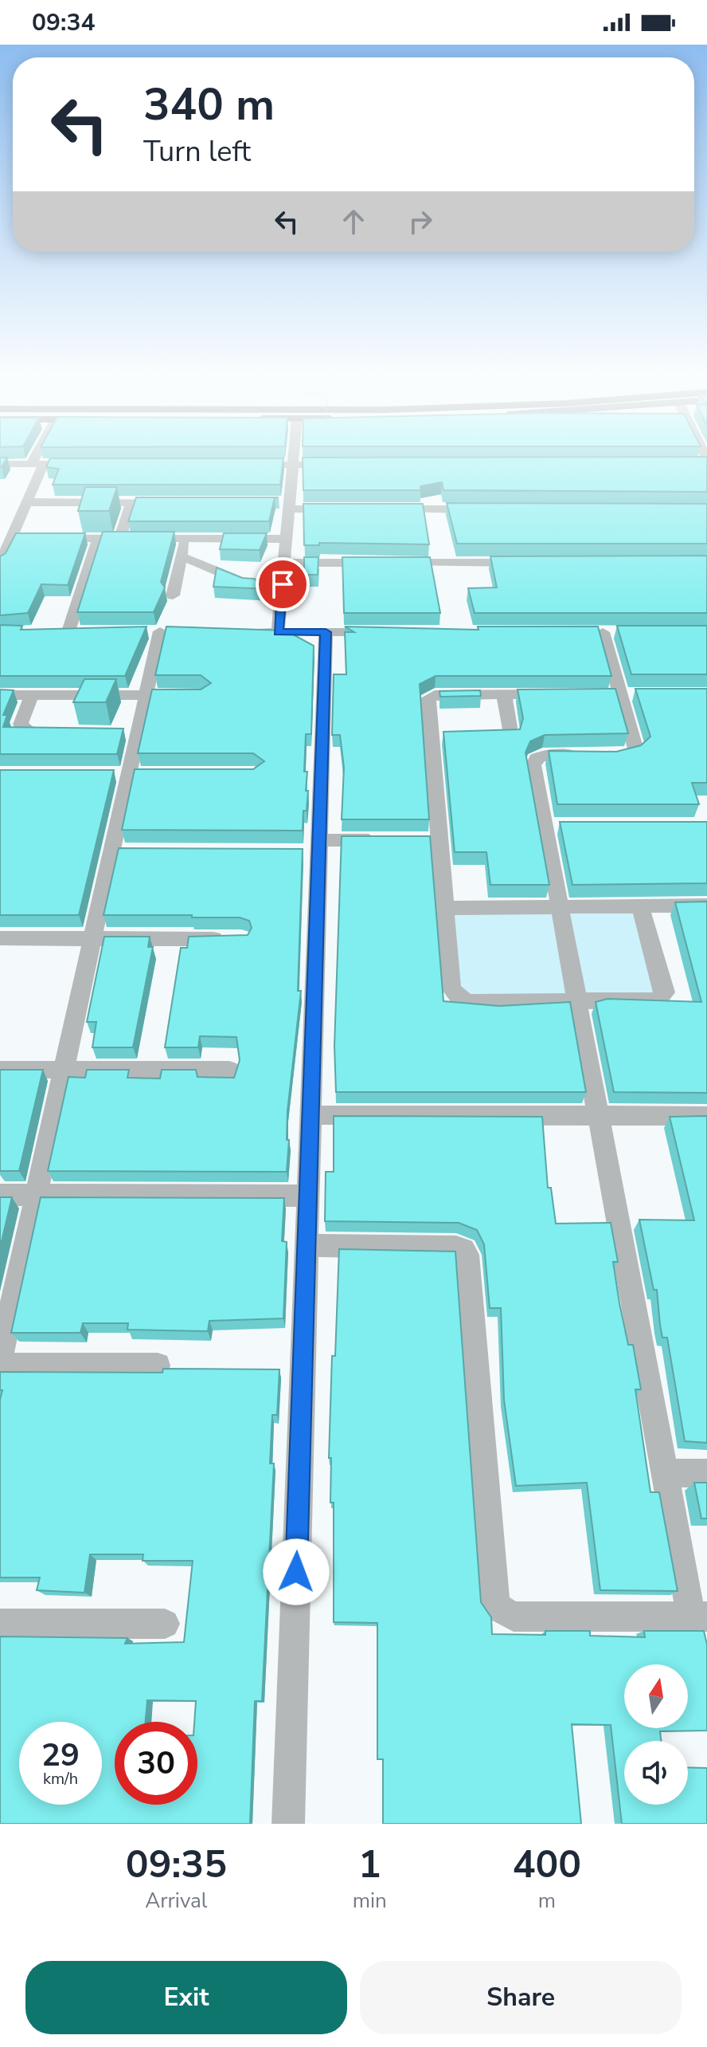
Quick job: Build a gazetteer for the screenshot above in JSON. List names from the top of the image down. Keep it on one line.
{"north":"top","page":{"status":"09:34","turn":["340 m","Turn left"],"speed":"29 km/h","limit":"30","eta":["09:35","Arrival","1","min","400","m"],"buttons":["Exit","Share"]}}
